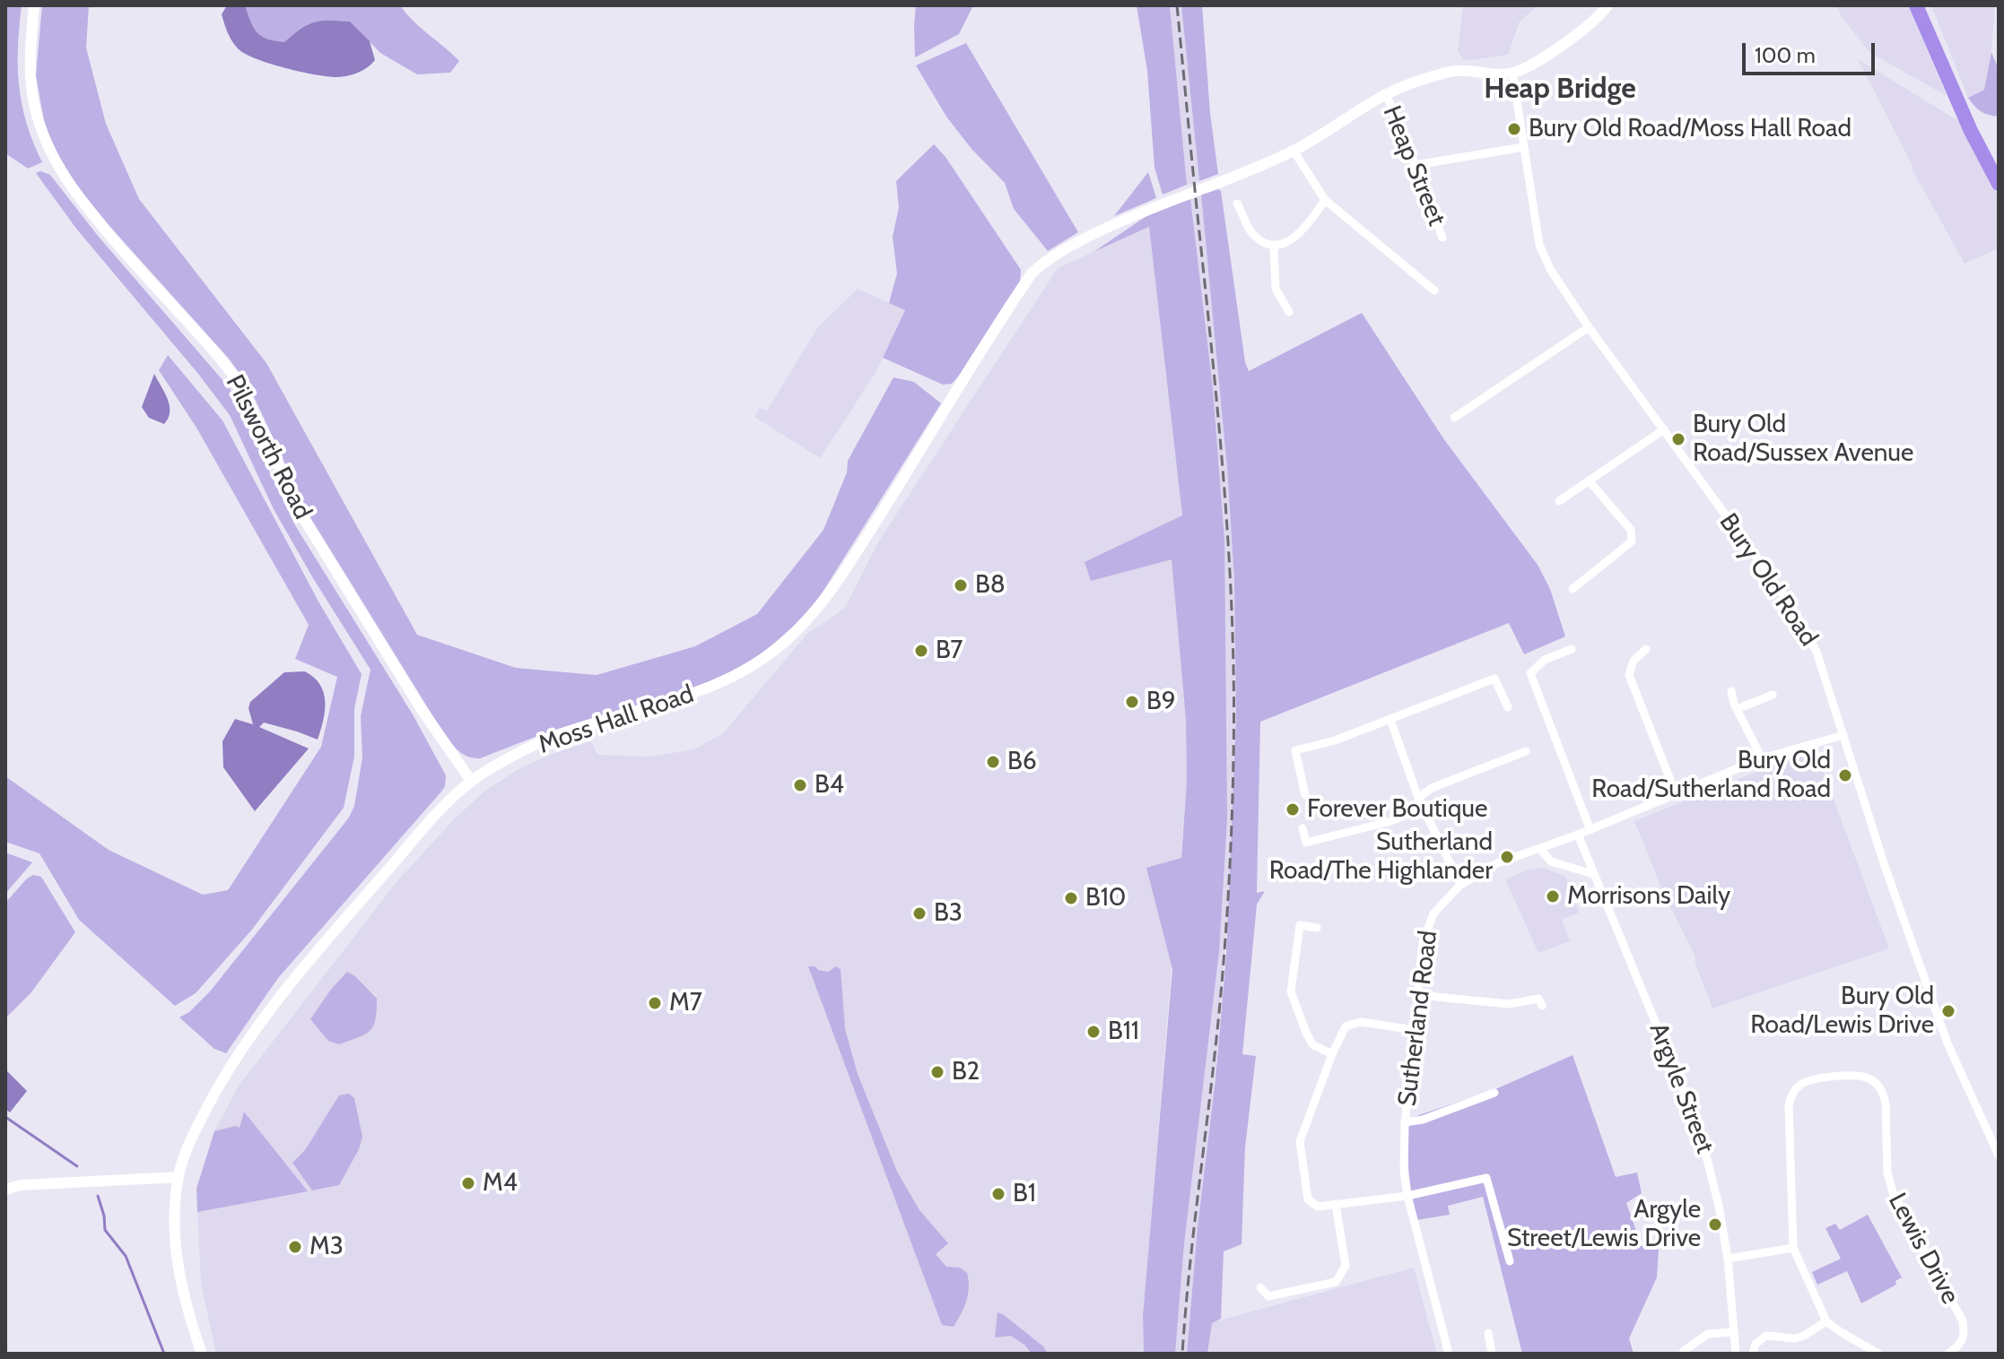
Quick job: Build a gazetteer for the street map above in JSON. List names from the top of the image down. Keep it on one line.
{"streets":{"street":["Heap Street","Pilsworth Road","Bury Old Road","Moss Hall Road","Sutherland Road","Argyle Street","Lewis Drive"]},"crossings":[["Heap Street","Moss Hall Road"],["Pilsworth Road","Moss Hall Road"],["Bury Old Road","Moss Hall Road"],["Bury Old Road","Sutherland Road"],["Sutherland Road","Argyle Street"]],"districts":["Heap Bridge"],"places":["Bury Old Road/Moss Hall Road","Bury Old Road/Sussex Avenue","B8","B7","B9","B6","Bury Old Road/Sutherland Road","B4","Forever Boutique","Sutherland Road/The Highlander","Morrisons Daily","B10","B3","M7","Bury Old Road/Lewis Drive","B11","B2","M4","B1","Argyle Street/Lewis Drive","M3"],"scale_bar":"100 m"}
